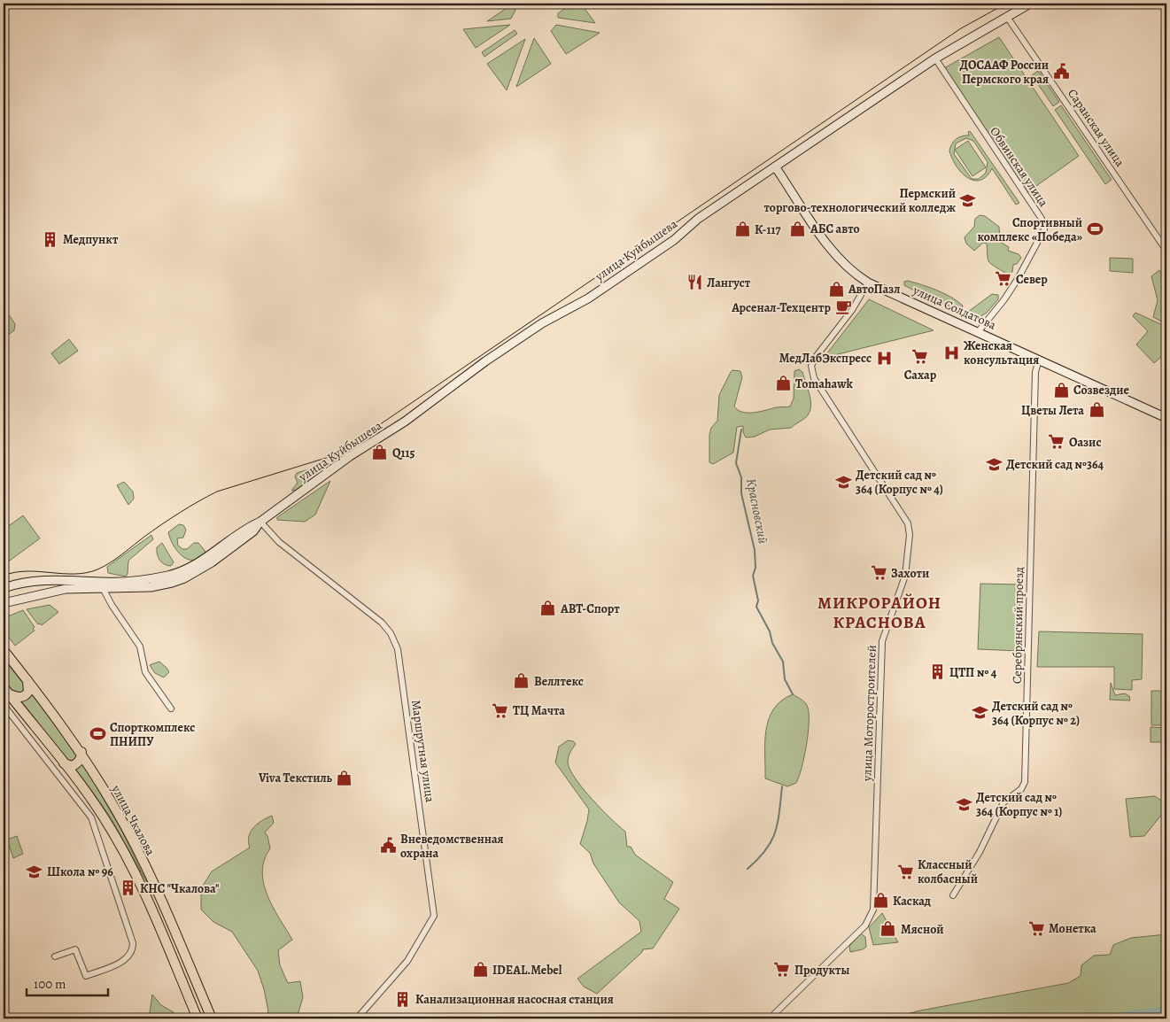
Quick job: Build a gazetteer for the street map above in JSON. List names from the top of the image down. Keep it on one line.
{"streets":{"main road":["улица Куйбышева","улица Солдатова","улица Чкалова"],"street":["Саранская улица","Обвинская улица","Серебрянский проезд","улица Моторостроителей","Маршрутная улица"]},"crossings":[["Саранская улица","улица Куйбышева"],["Обвинская улица","улица Куйбышева"],["Обвинская улица","улица Солдатова"],["улица Куйбышева","улица Солдатова"],["улица Куйбышева","Маршрутная улица"],["улица Солдатова","Серебрянский проезд"],["улица Солдатова","улица Моторостроителей"]],"districts":["МИКРОРАЙОН КРАСНОВА"],"water":["Красновский"],"places":{"public building":["ДОСААФ России Пермского края","Вневедомственная охрана"],"school or university":["Пермский торгово-технологический колледж","Детский сад №364","Детский сад № 364 (Корпус № 4)","Детский сад № 364 (Корпус № 2)","Детский сад № 364 (Корпус № 1)","Школа № 96"],"shop":["АБС авто","К-117","АвтоПазл","Tomahawk","Созвездие","Цветы Лета","Q115","АВТ-Спорт","Веллтекс","Viva Текстиль","Каскад","Мясной","IDEAL.Mebel"],"sports":["Спортивный комплекс «Победа»","Спорткомплекс ПНИПУ"],"building":["Медпункт","ЦТП № 4","КНС \"Чкалова\"","Канализационная насосная станция"],"supermarket":["Север","Сахар","Оазис","Захоти","ТЦ Мачта","Классный колбасный","Монетка","Продукты"],"restaurant":["Лангуст"],"cafe":["Арсенал-Техцентр"],"hospital":["Женская консультация","МедЛабЭкспресс"]},"scale_bar":"100 m"}
